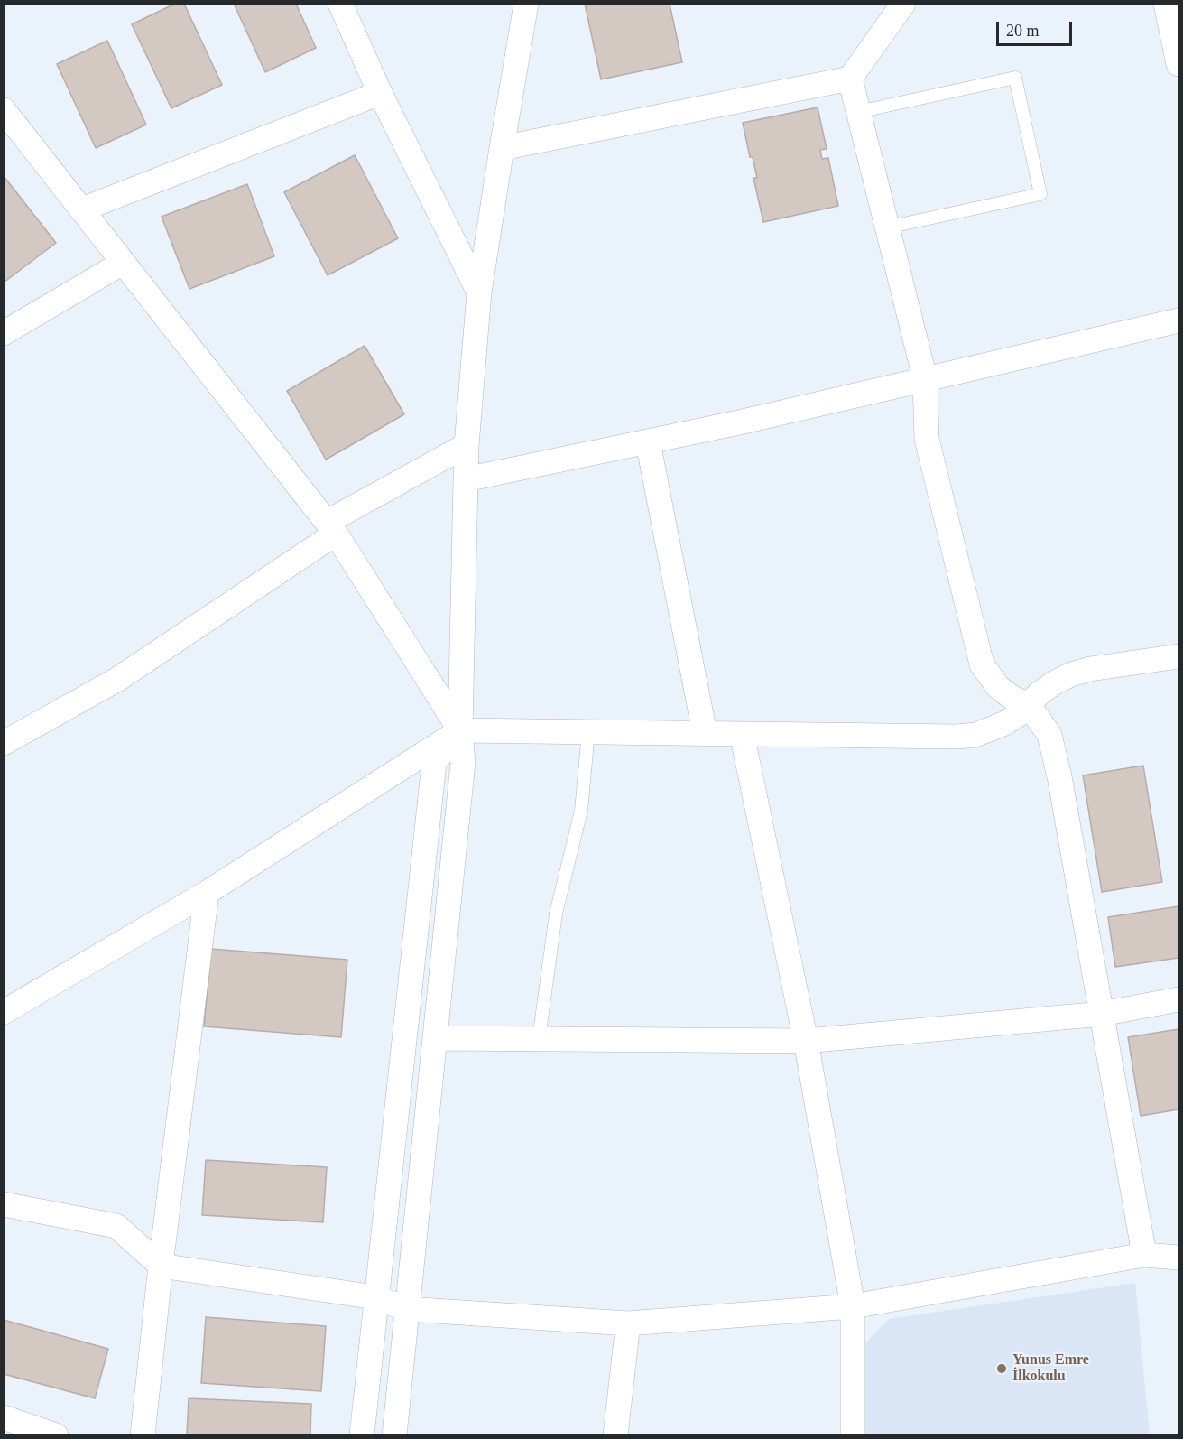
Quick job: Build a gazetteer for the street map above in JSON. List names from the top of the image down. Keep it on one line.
{"places":["Yunus Emre İlkokulu"],"scale_bar":"20 m"}
